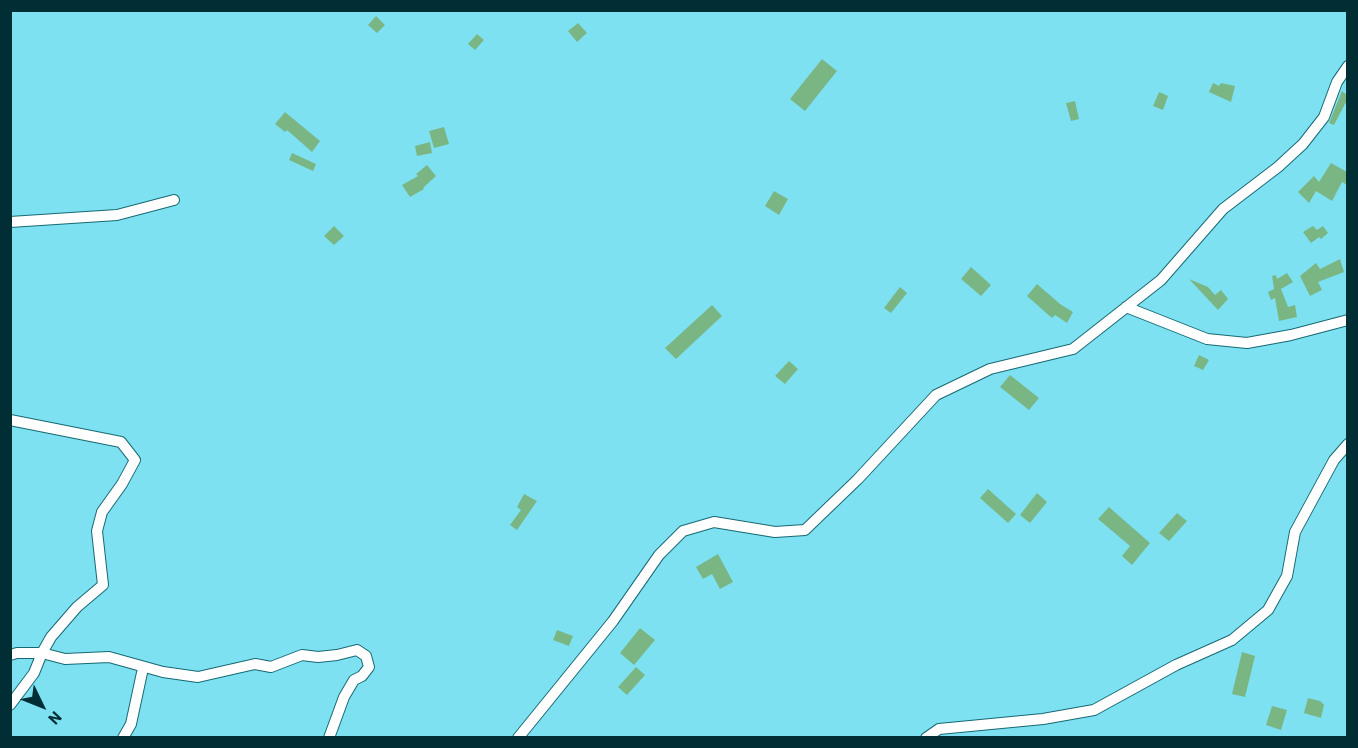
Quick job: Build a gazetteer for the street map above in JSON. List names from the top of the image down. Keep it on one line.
{"north":"bottom right"}
